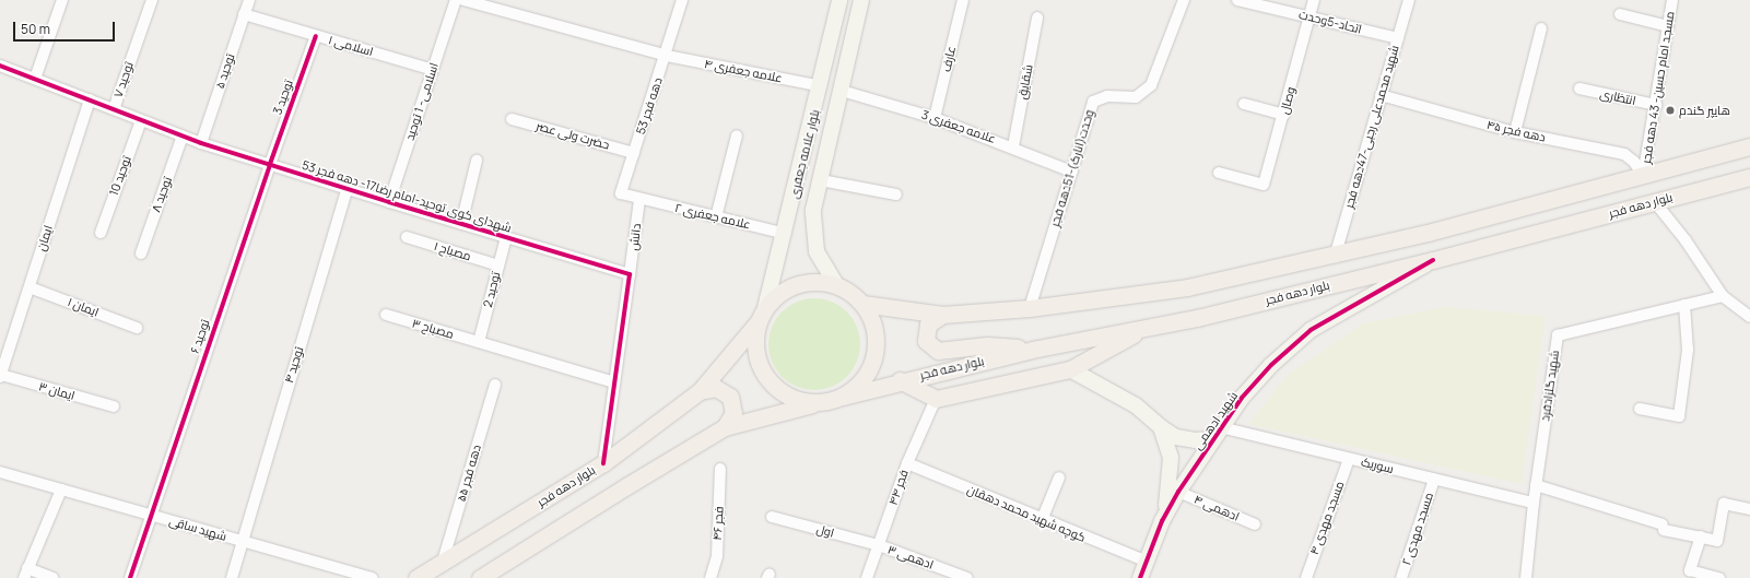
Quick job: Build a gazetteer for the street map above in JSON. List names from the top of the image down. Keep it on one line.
{"streets":{"main road":["بلوار دهه فجر"],"street":["اتحاد-5وحدت","اسلامی ۱","عارف","توحید ۵","علامه جعفری ۴","توحید ۷","شقایق","مسجد امام حسین- 43 دهه فجر","توحید 3","انتظاری","وصال","اسلامی- 1 توحید","دهه فجر 53","علامه جعفری 3","شهید محمدعلی رجبی-47دهه فجر","دهه فجر ۴۵","حضرت ولی عصر","بلوار علامه جعفری","وحدت(انارک)-51دهه فجر","توحید 10","توحید ۸","شهدای کوی توحید-امام رضا17- دهه فجر 53","علامه جعفری ۲","دانش","ایمان","مصباح ۱","توحید 2","ایمان ۱","مصباح ۳","توحید ۶","توحید ۴","شهید گلزادفرد","ایمان ۳","شهید ادهمی","سوریک","دهه فجر ۵۵","فجر ۴۴","ادهمی ۴","کوچه شهید محمد دهقان","مسجد مهدی ۴","فجر ۴۶","شهید ساقی","مسجد مهدی ۲","اول","ادهمی ۳"]},"crossings":[["اتحاد-5وحدت","وصال"],["اتحاد-5وحدت","شهید محمدعلی رجبی-47دهه فجر"],["اسلامی ۱","توحید ۵"],["اسلامی ۱","توحید 3"],["اسلامی ۱","اسلامی- 1 توحید"],["عارف","علامه جعفری 3"],["توحید ۵","شهدای کوی توحید-امام رضا17- دهه فجر 53"],["علامه جعفری ۴","دهه فجر 53"],["علامه جعفری ۴","بلوار علامه جعفری"],["توحید ۷","شهدای کوی توحید-امام رضا17- دهه فجر 53"],["شقایق","علامه جعفری 3"],["مسجد امام حسین- 43 دهه فجر","انتظاری"],["مسجد امام حسین- 43 دهه فجر","دهه فجر ۴۵"],["توحید 3","شهدای کوی توحید-امام رضا17- دهه فجر 53"],["توحید 3","توحید ۶"],["اسلامی- 1 توحید","شهدای کوی توحید-امام رضا17- دهه فجر 53"],["دهه فجر 53","حضرت ولی عصر"],["دهه فجر 53","علامه جعفری ۲"],["دهه فجر 53","دانش"],["علامه جعفری 3","بلوار علامه جعفری"],["علامه جعفری 3","وحدت(انارک)-51دهه فجر"],["شهید محمدعلی رجبی-47دهه فجر","دهه فجر ۴۵"],["بلوار علامه جعفری","بلوار دهه فجر"],["بلوار علامه جعفری","علامه جعفری ۲"],["توحید 10","شهدای کوی توحید-امام رضا17- دهه فجر 53"],["توحید ۸","شهدای کوی توحید-امام رضا17- دهه فجر 53"],["شهدای کوی توحید-امام رضا17- دهه فجر 53","دانش"],["شهدای کوی توحید-امام رضا17- دهه فجر 53","ایمان"],["شهدای کوی توحید-امام رضا17- دهه فجر 53","توحید 2"],["شهدای کوی توحید-امام رضا17- دهه فجر 53","توحید ۶"],["شهدای کوی توحید-امام رضا17- دهه فجر 53","توحید ۴"],["بلوار دهه فجر","شهید ادهمی"],["بلوار دهه فجر","دهه فجر ۵۵"],["علامه جعفری ۲","دانش"],["ایمان","ایمان ۱"],["ایمان","ایمان ۳"],["مصباح ۱","توحید 2"],["توحید 2","مصباح ۳"],["توحید ۶","شهید ساقی"],["توحید ۴","شهید ساقی"],["شهید گلزادفرد","سوریک"],["شهید ادهمی","سوریک"],["شهید ادهمی","ادهمی ۴"],["سوریک","مسجد مهدی ۴"],["سوریک","مسجد مهدی ۲"],["فجر ۴۴","کوچه شهید محمد دهقان"],["فجر ۴۴","اول"],["فجر ۴۴","ادهمی ۳"],["اول","ادهمی ۳"]],"places":["هایپر گندم"],"scale_bar":"50 m"}
